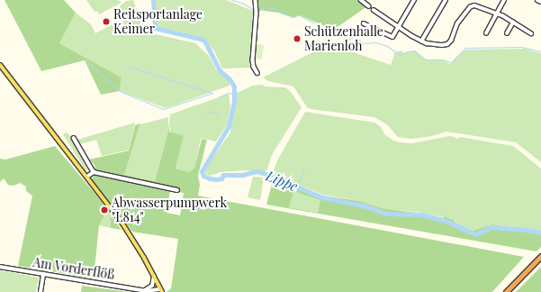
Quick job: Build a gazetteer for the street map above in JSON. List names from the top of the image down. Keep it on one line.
{"streets":{"street":["Am Vorderflöß"]},"water":["Lippe"],"places":["Reitsportanlage Keimer","Schützenhalle Marienloh","Abwasserpumpwerk \"L814\""]}
